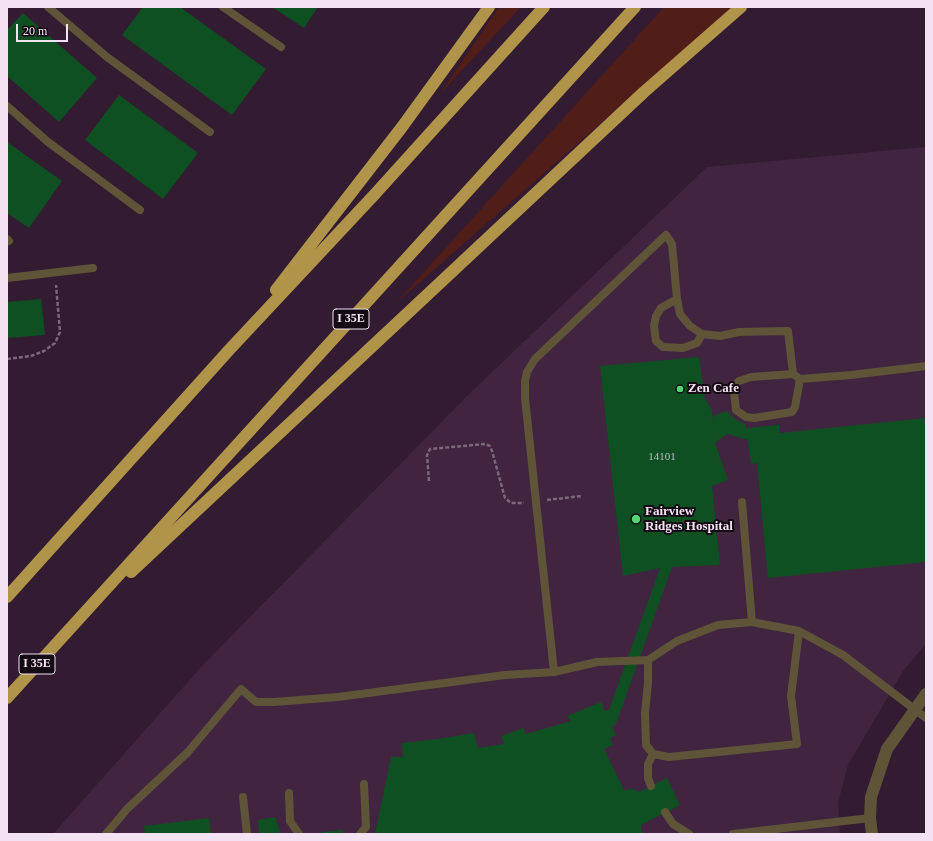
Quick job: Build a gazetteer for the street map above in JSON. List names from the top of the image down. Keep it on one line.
{"streets":{"highway":["I 35E"]},"places":["Zen Cafe","Fairview Ridges Hospital"],"house_numbers":["14101"],"scale_bar":"20 m"}
